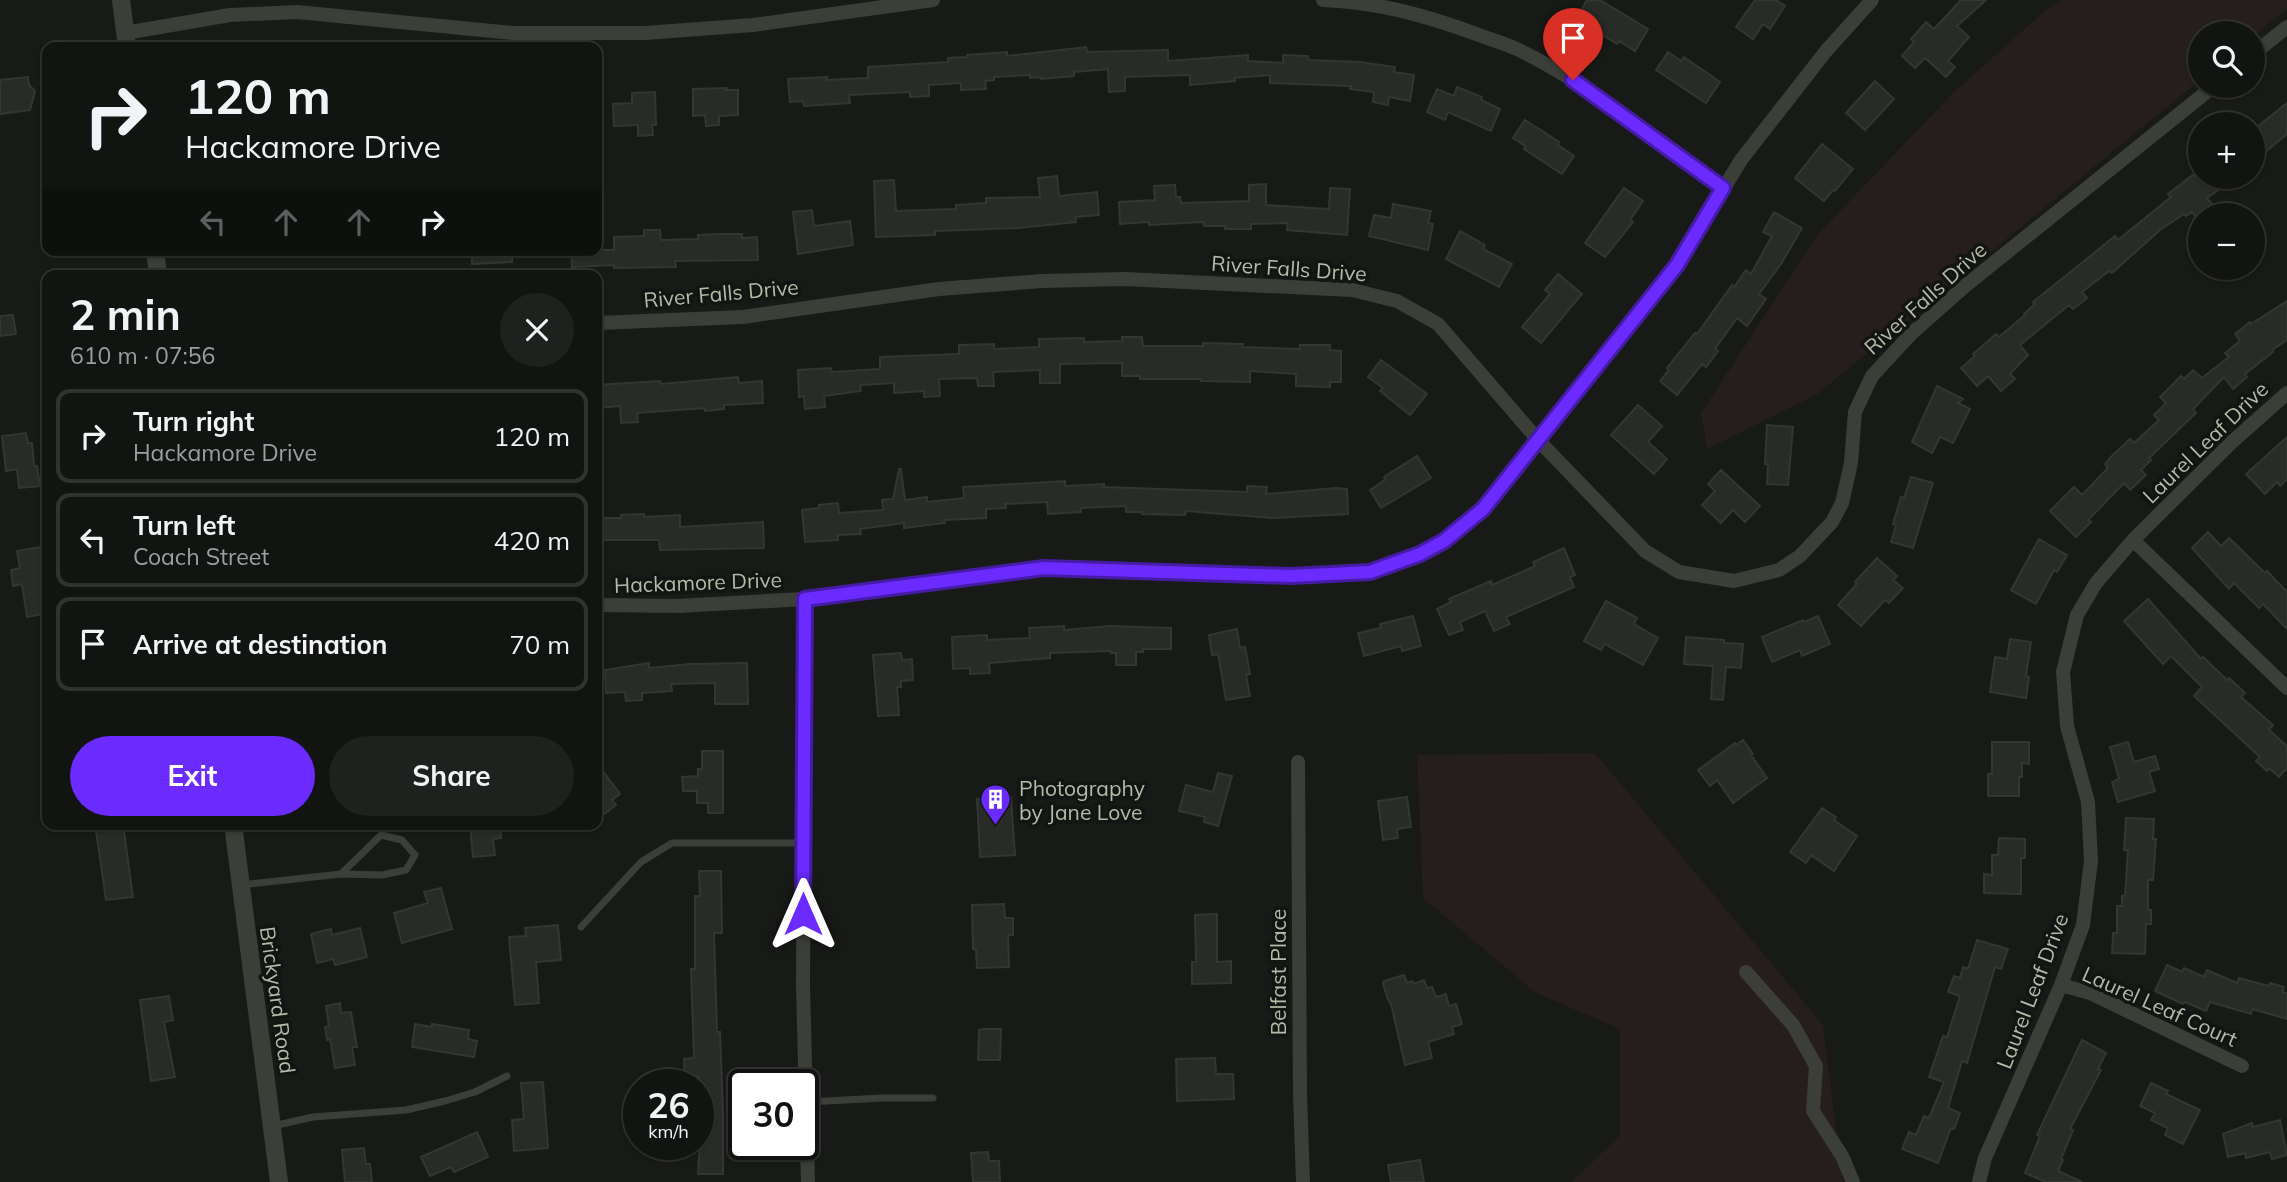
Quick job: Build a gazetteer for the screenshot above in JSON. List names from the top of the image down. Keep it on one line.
{"streets":{"street":["River Falls Drive","Laurel Leaf Drive","Hackamore Drive","Belfast Place","Brickyard Road","Laurel Leaf Court"]},"crossings":[["River Falls Drive","Hackamore Drive"],["Laurel Leaf Drive","Laurel Leaf Court"]],"places":{"building":["Photography by Jane Love"]},"page":{"map_buttons":["+","−"],"turn":["120 m","Hackamore Drive"],"heading":["2 min","610 m · 07:56"],"list":[{"name":"Turn right","note":"Hackamore Drive","value":"120 m"},{"name":"Turn left","note":"Coach Street","value":"420 m"},{"name":"Arrive at destination","value":"70 m"}],"buttons":["Exit","Share"],"speed":"26 km/h","limit":"30"}}
